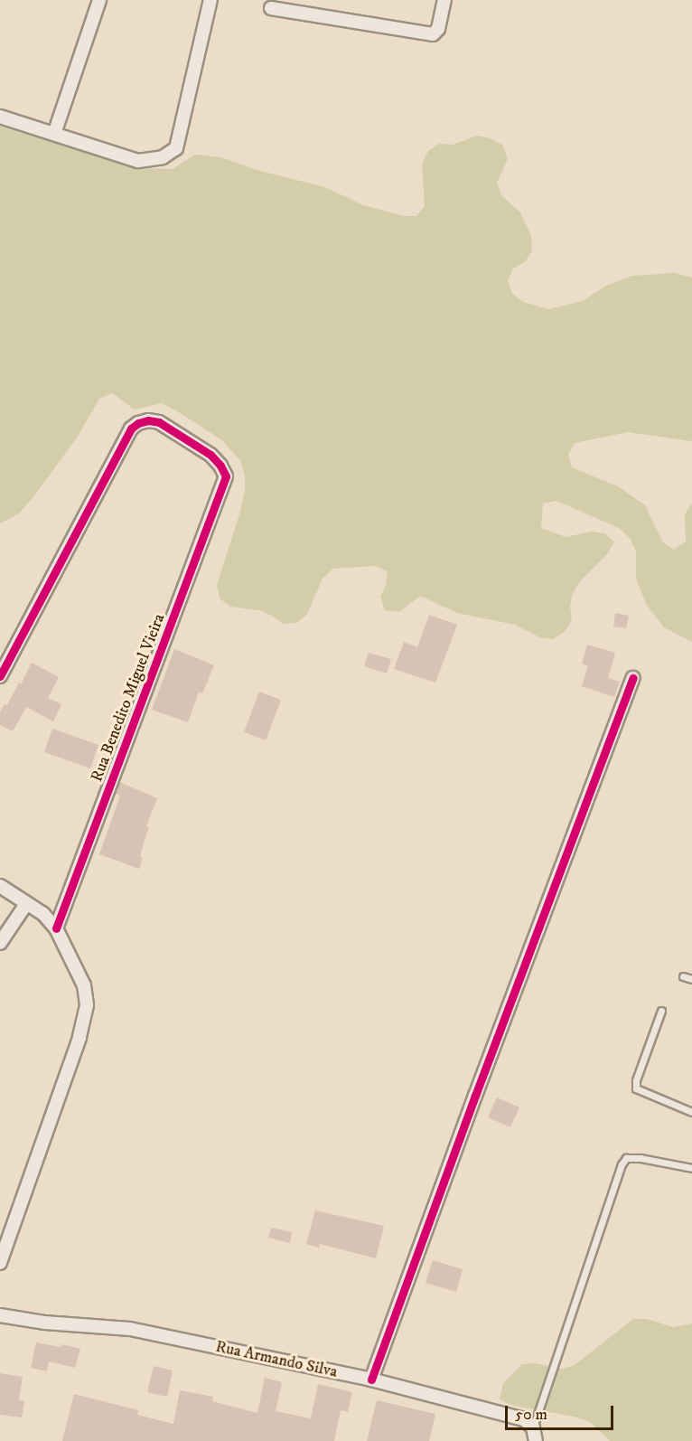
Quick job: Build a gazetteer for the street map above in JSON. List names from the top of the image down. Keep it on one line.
{"streets":{"street":["Rua Benedito Miguel Vieira","Rua Armando Silva"]},"scale_bar":"50 m"}
